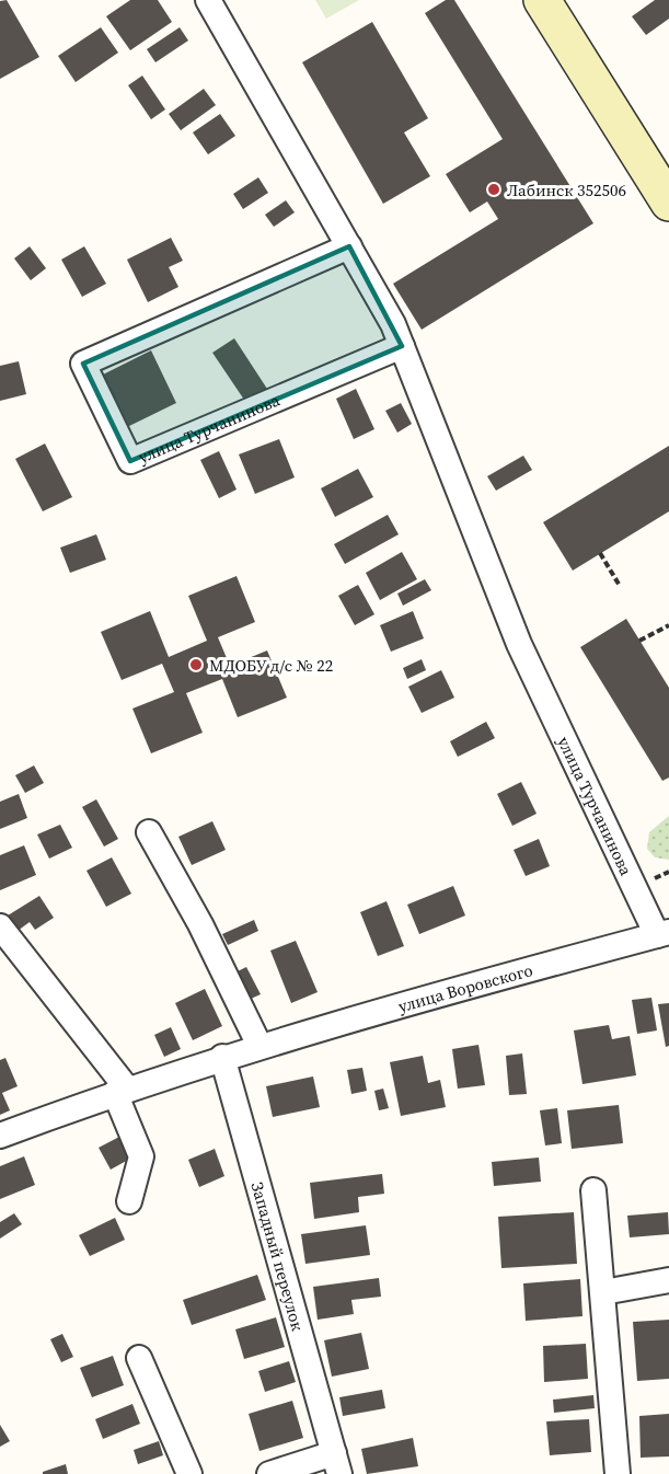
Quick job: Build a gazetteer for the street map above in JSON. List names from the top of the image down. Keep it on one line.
{"streets":{"street":["улица Турчанинова","улица Воровского","Западный переулок"]},"crossings":[["улица Турчанинова","улица Воровского"],["улица Воровского","Западный переулок"]],"places":["Лабинск 352506","МДОБУ д/с № 22"]}
